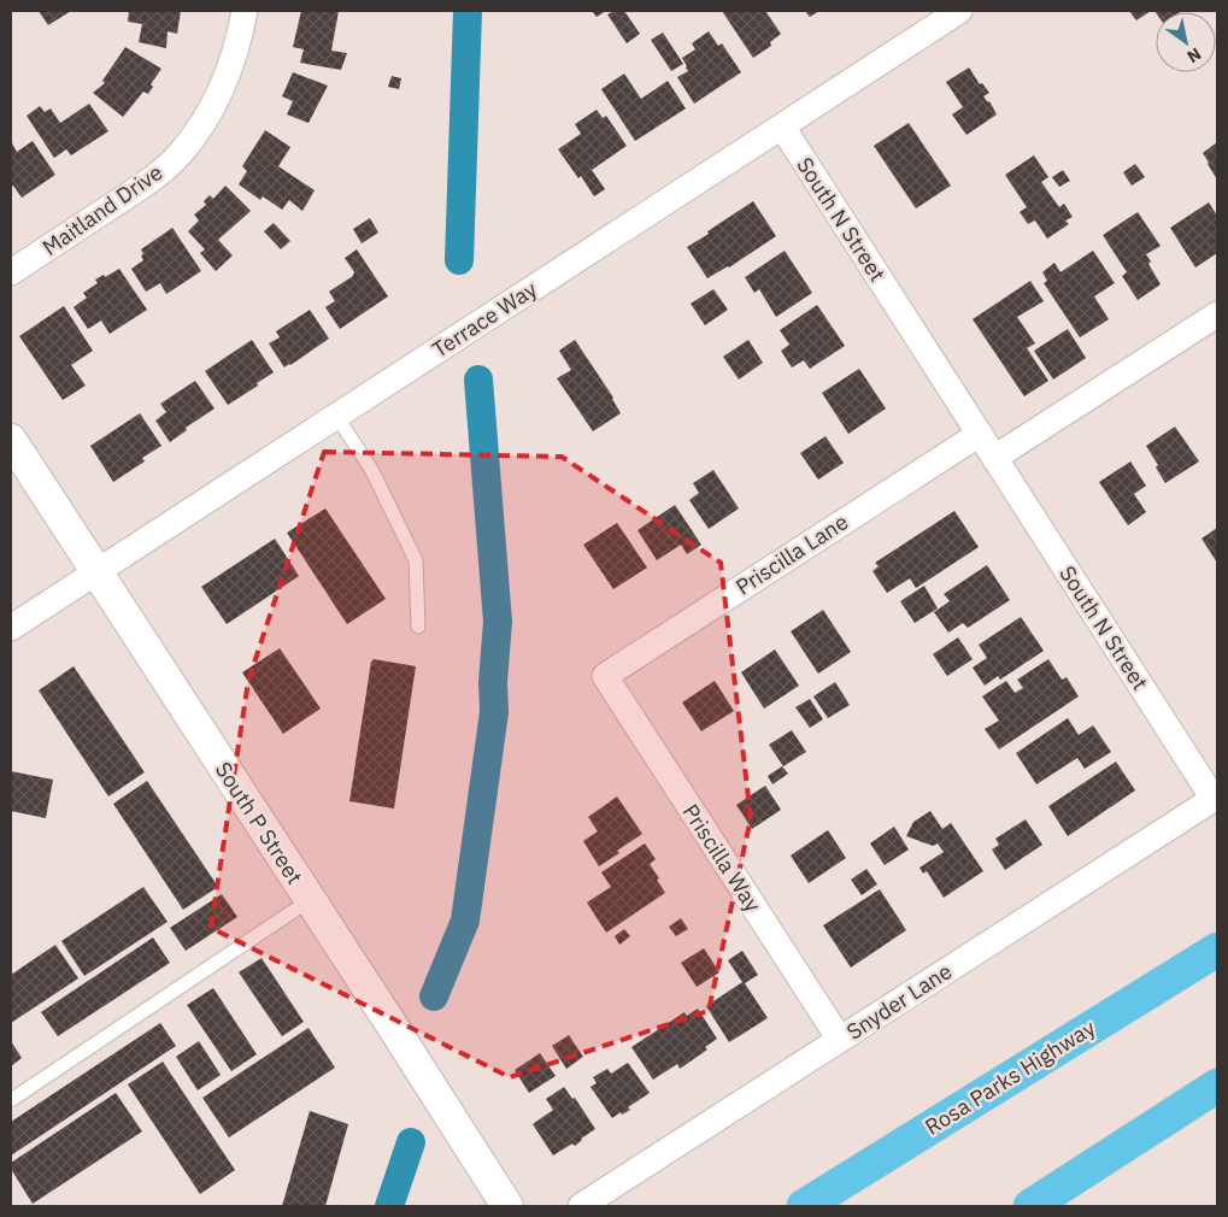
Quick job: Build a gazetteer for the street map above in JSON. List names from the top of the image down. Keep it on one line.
{"streets":{"highway":["Rosa Parks Highway"],"street":["Maitland Drive","South N Street","Terrace Way","Priscilla Lane","South P Street","Priscilla Way","Snyder Lane"]},"crossings":[["South N Street","Terrace Way"],["South N Street","Priscilla Lane"],["South N Street","Snyder Lane"],["Terrace Way","South P Street"],["Priscilla Lane","Priscilla Way"],["Priscilla Way","Snyder Lane"]],"north":"bottom right"}
